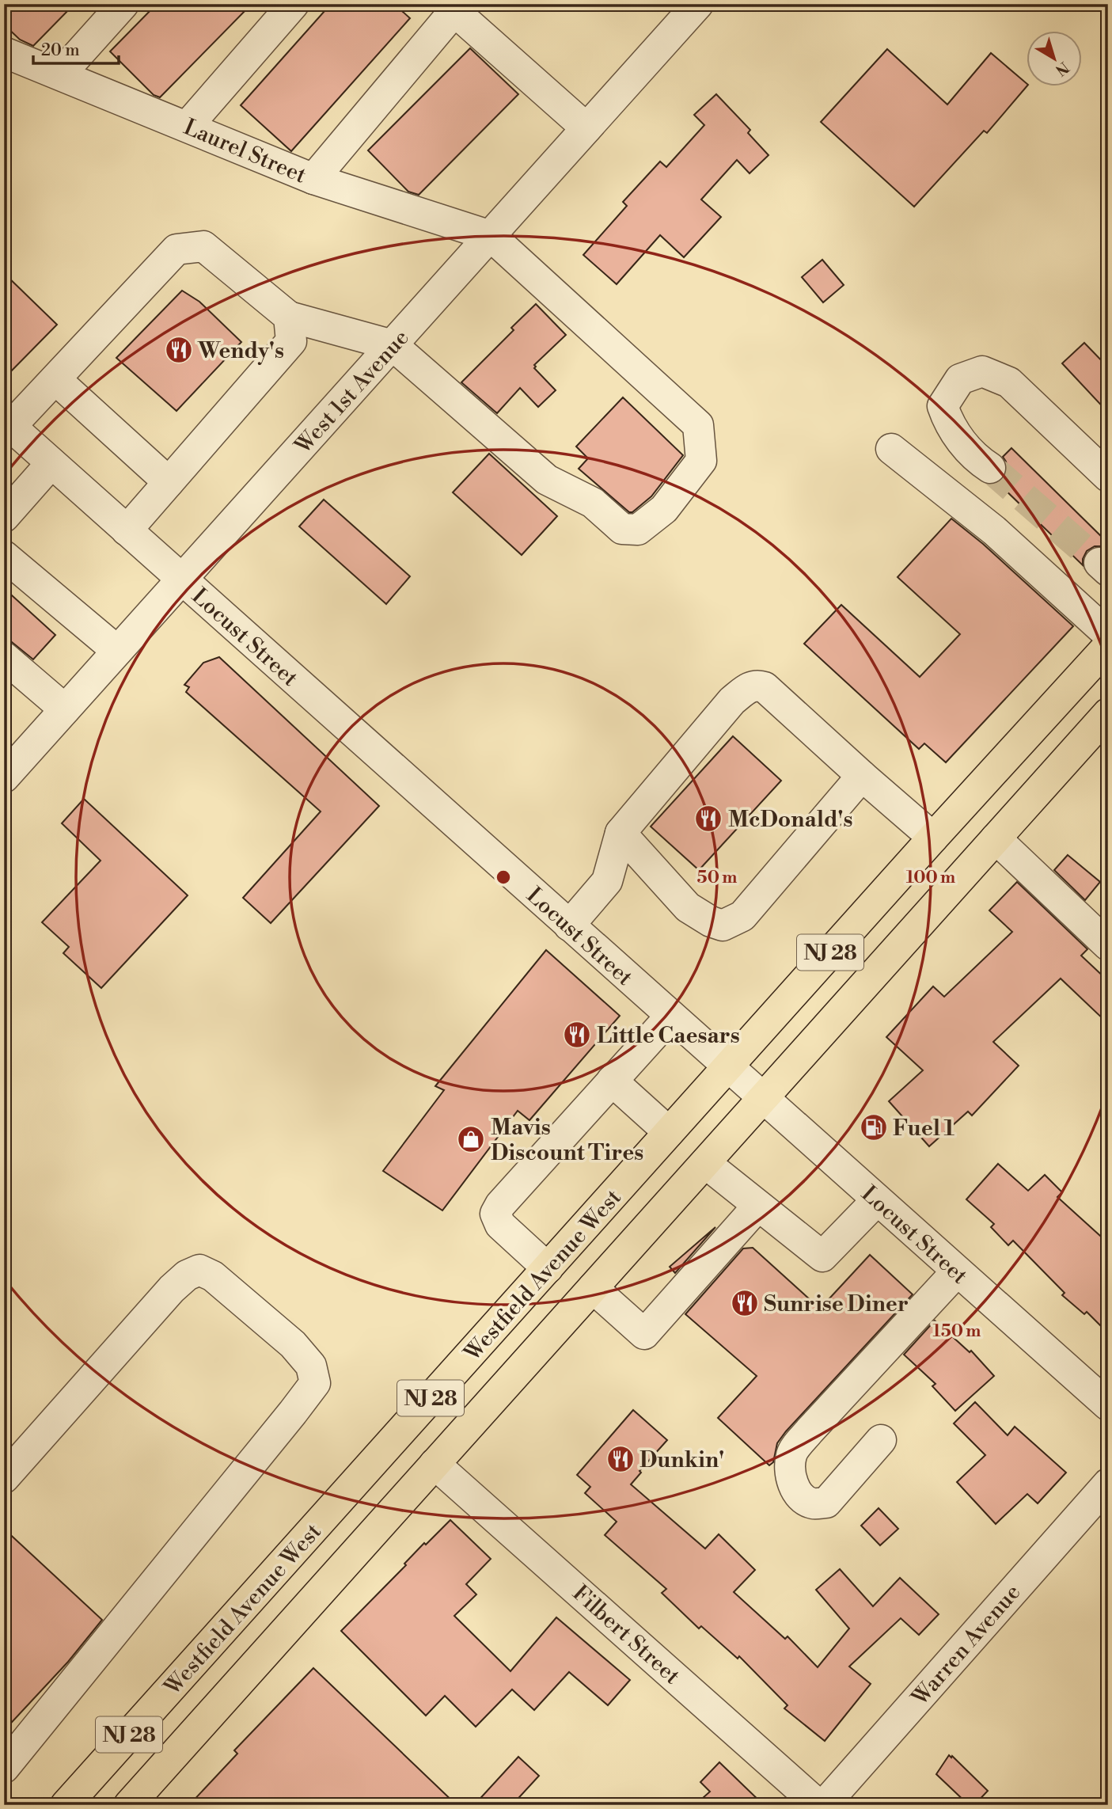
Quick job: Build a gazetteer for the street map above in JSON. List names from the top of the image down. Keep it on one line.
{"streets":{"main road":["NJ 28","Westfield Avenue West"],"street":["Laurel Street","West 1st Avenue","Locust Street","Filbert Street","Warren Avenue"]},"crossings":[["Laurel Street","West 1st Avenue"],["West 1st Avenue","Locust Street"],["Locust Street","Westfield Avenue West"],["Westfield Avenue West","Filbert Street"]],"places":{"restaurant":["Wendy's","McDonald's","Little Caesars","Sunrise Diner","Dunkin'"],"fuel station":["Fuel 1"],"shop":["Mavis Discount Tires"]},"scale_bar":"20 m","north":"bottom right","rings":["50 m","100 m","150 m"]}
